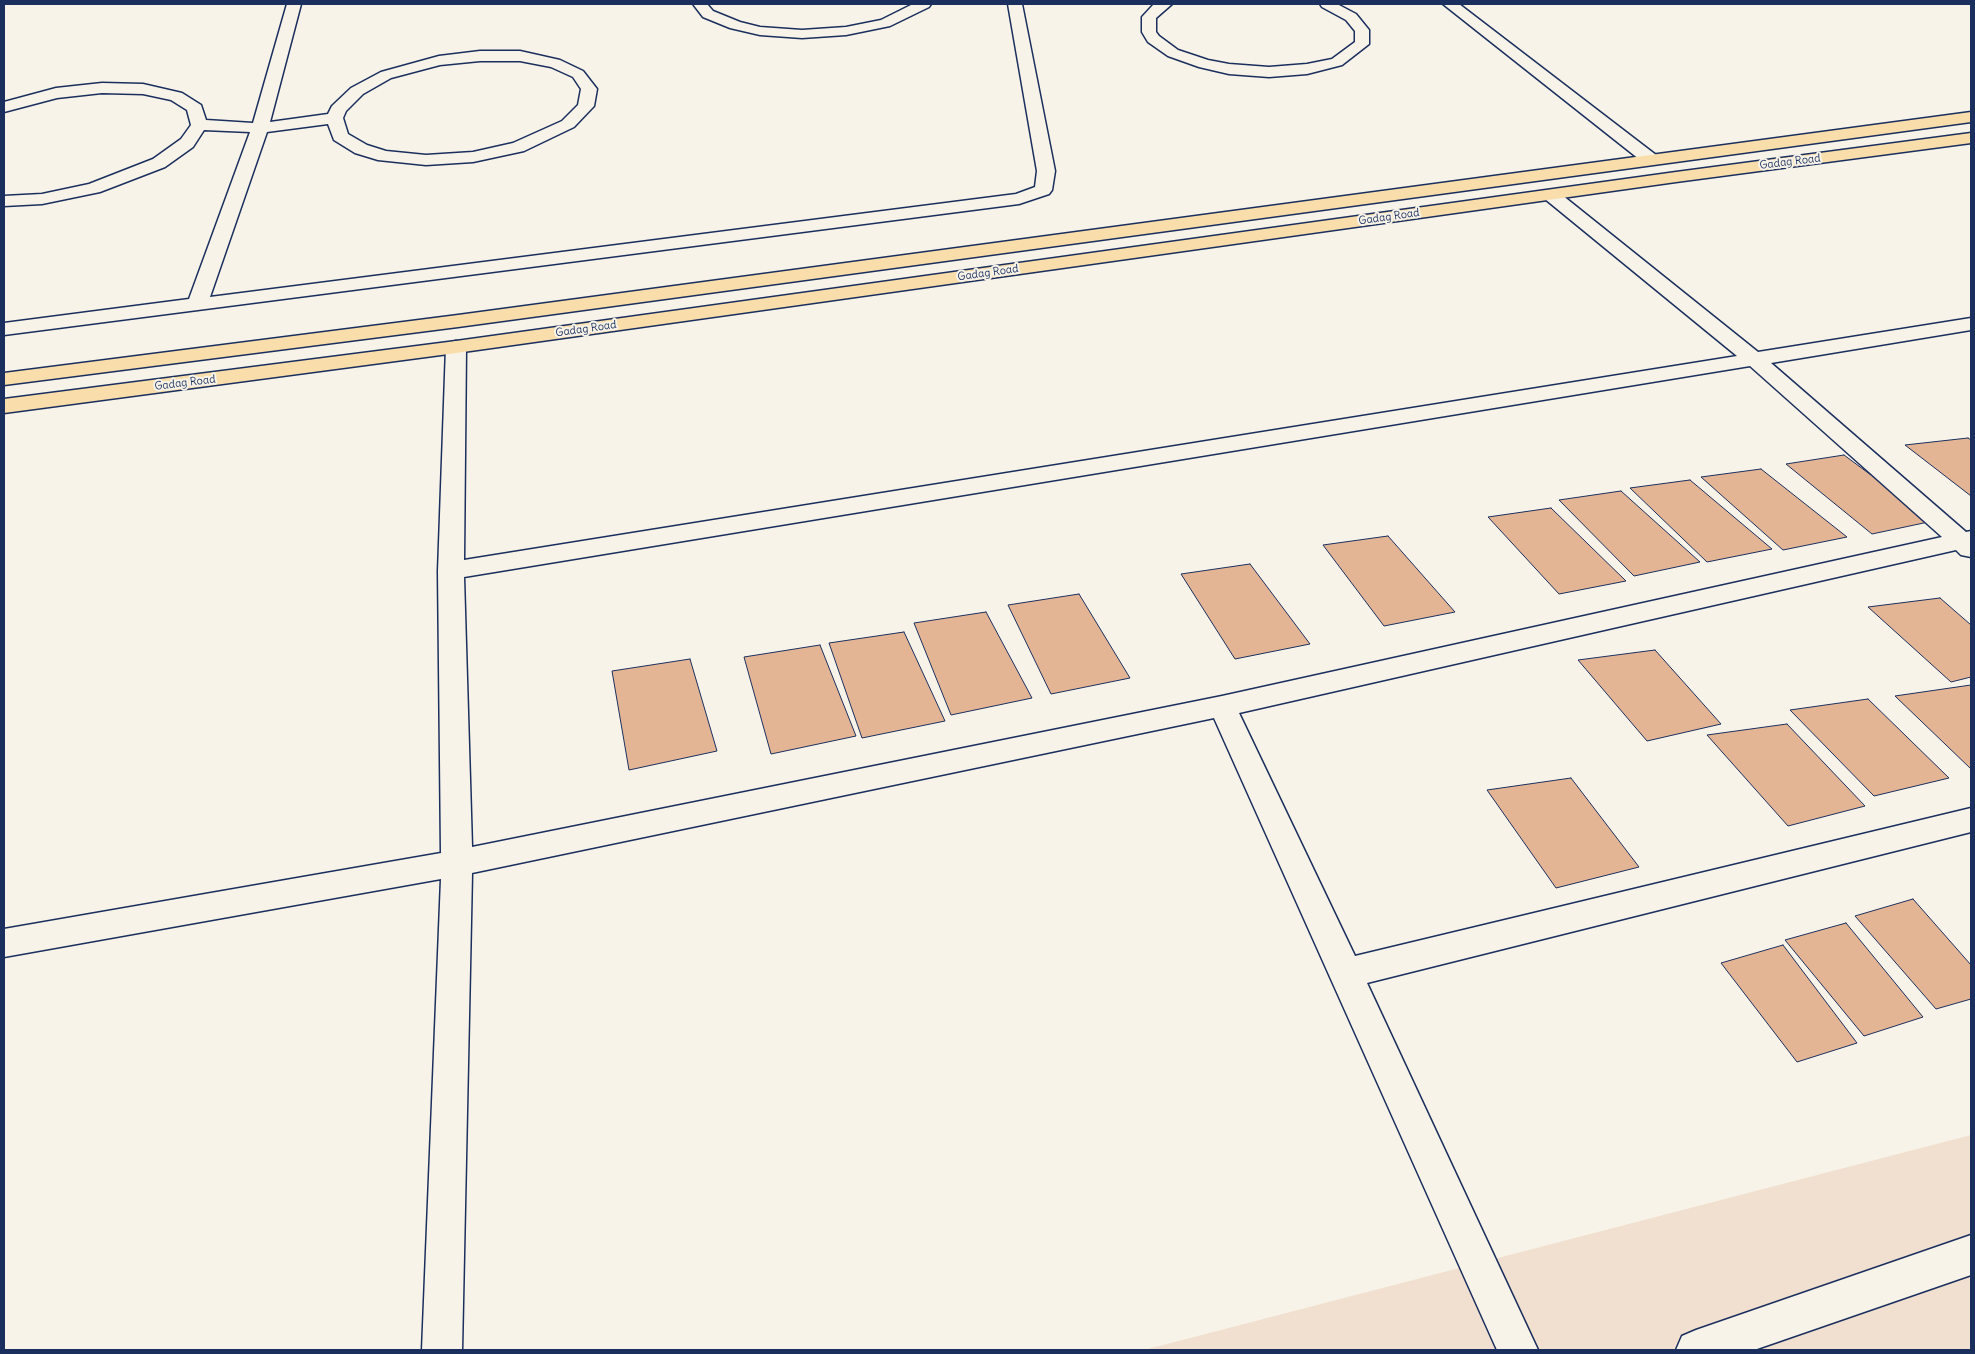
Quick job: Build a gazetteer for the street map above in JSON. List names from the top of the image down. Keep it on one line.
{"streets":{"highway":["Gadag Road"]}}
